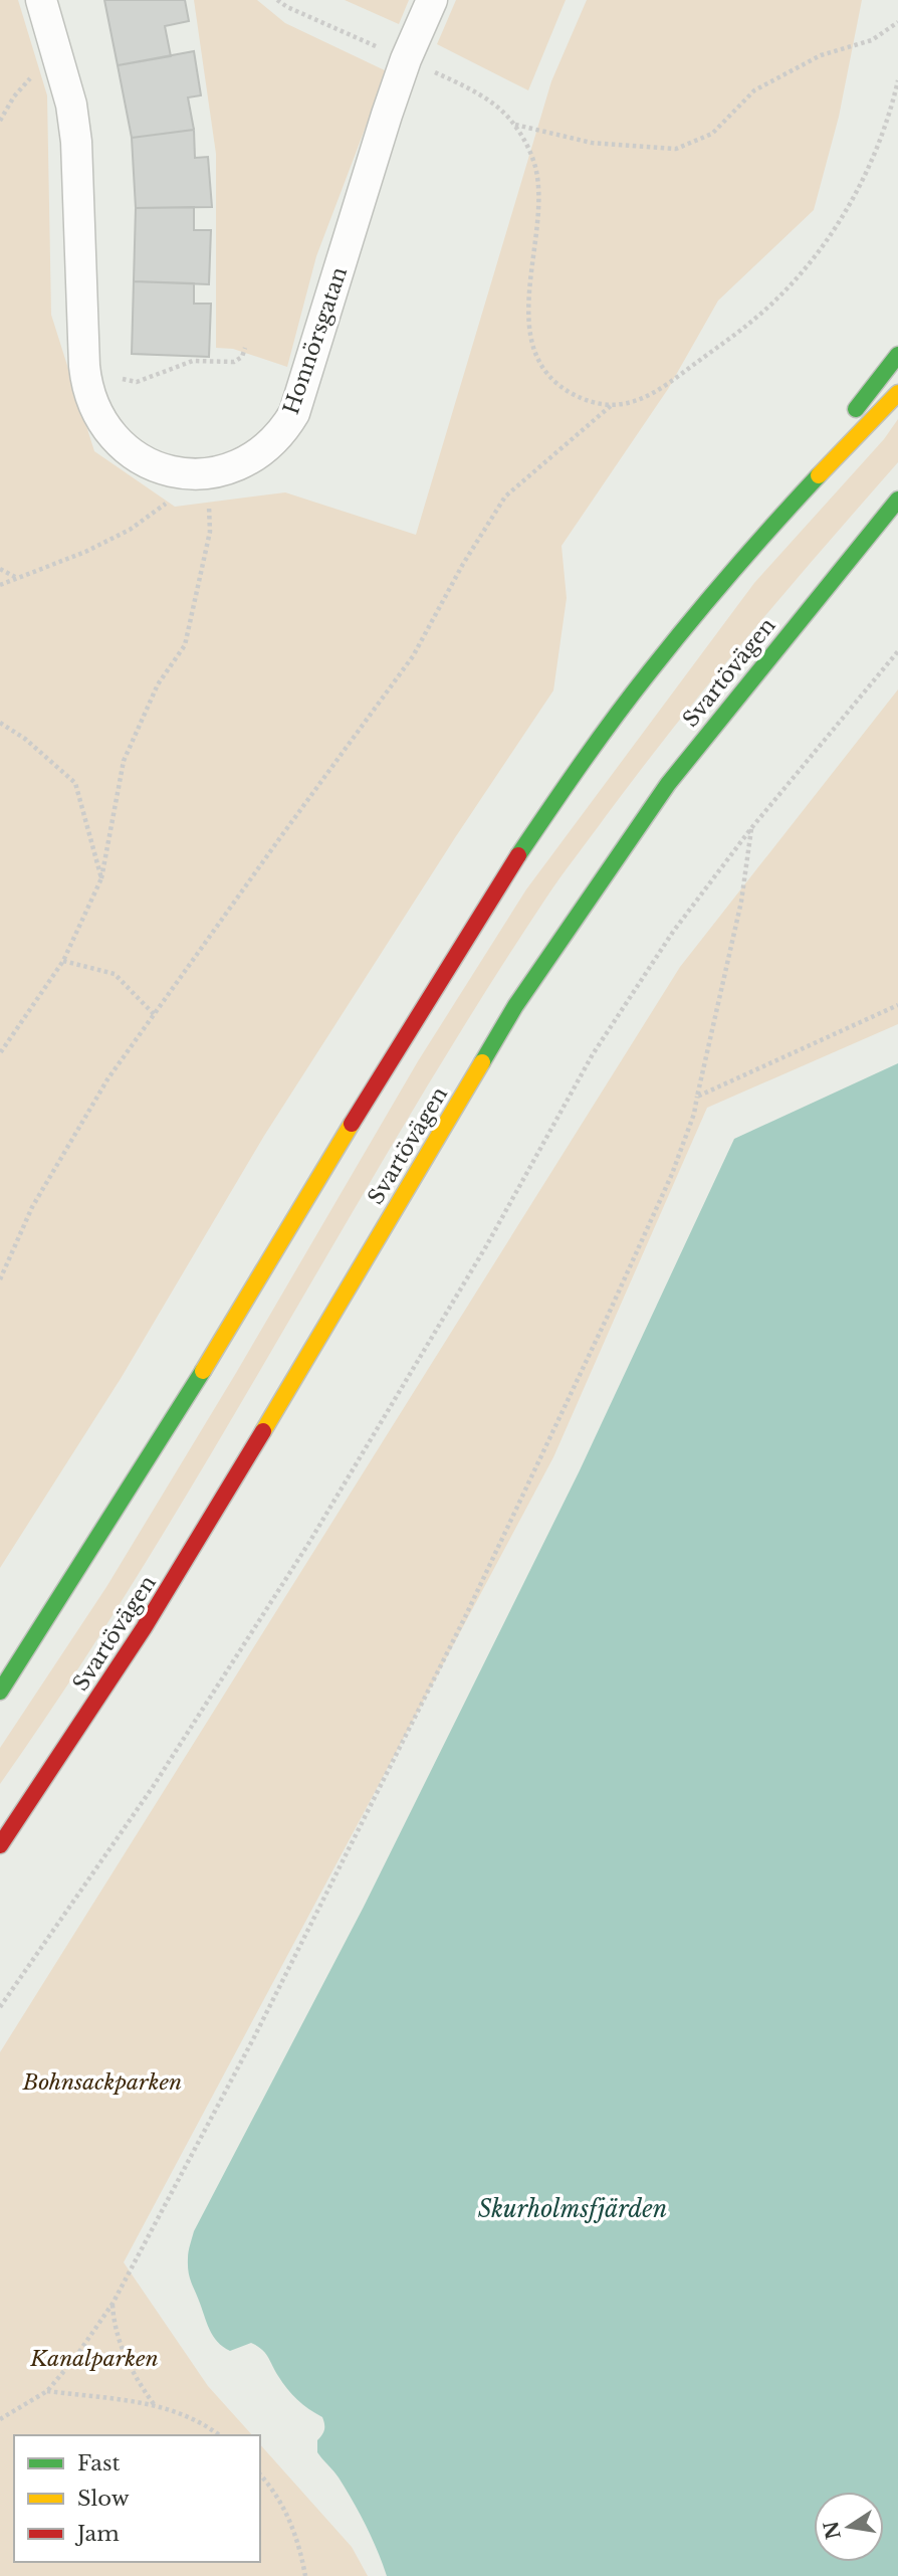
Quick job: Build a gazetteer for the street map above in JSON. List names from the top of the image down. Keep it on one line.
{"streets":{"main road":["Svartövägen"],"street":["Honnörsgatan"]},"water":["Skurholmsfjärden"],"parks":["Bohnsackparken","Kanalparken"],"legend":["Fast","Slow","Jam"],"north":"left"}
